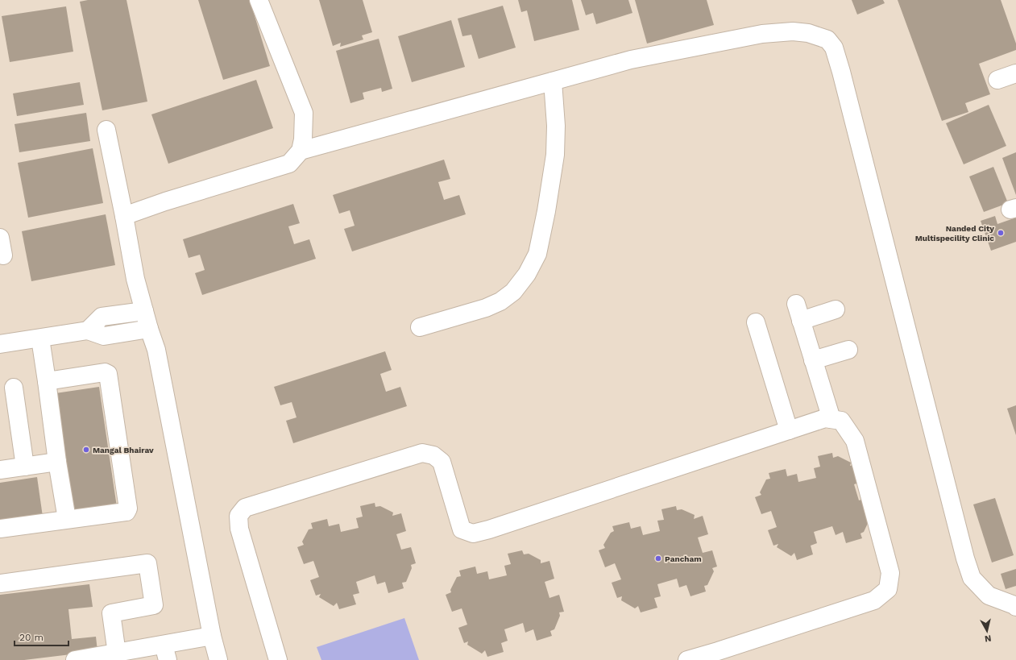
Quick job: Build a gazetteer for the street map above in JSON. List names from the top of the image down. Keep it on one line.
{"places":["Nanded City Multispecility Clinic","Mangal Bhairav","Pancham"],"scale_bar":"20 m","north":"bottom"}
